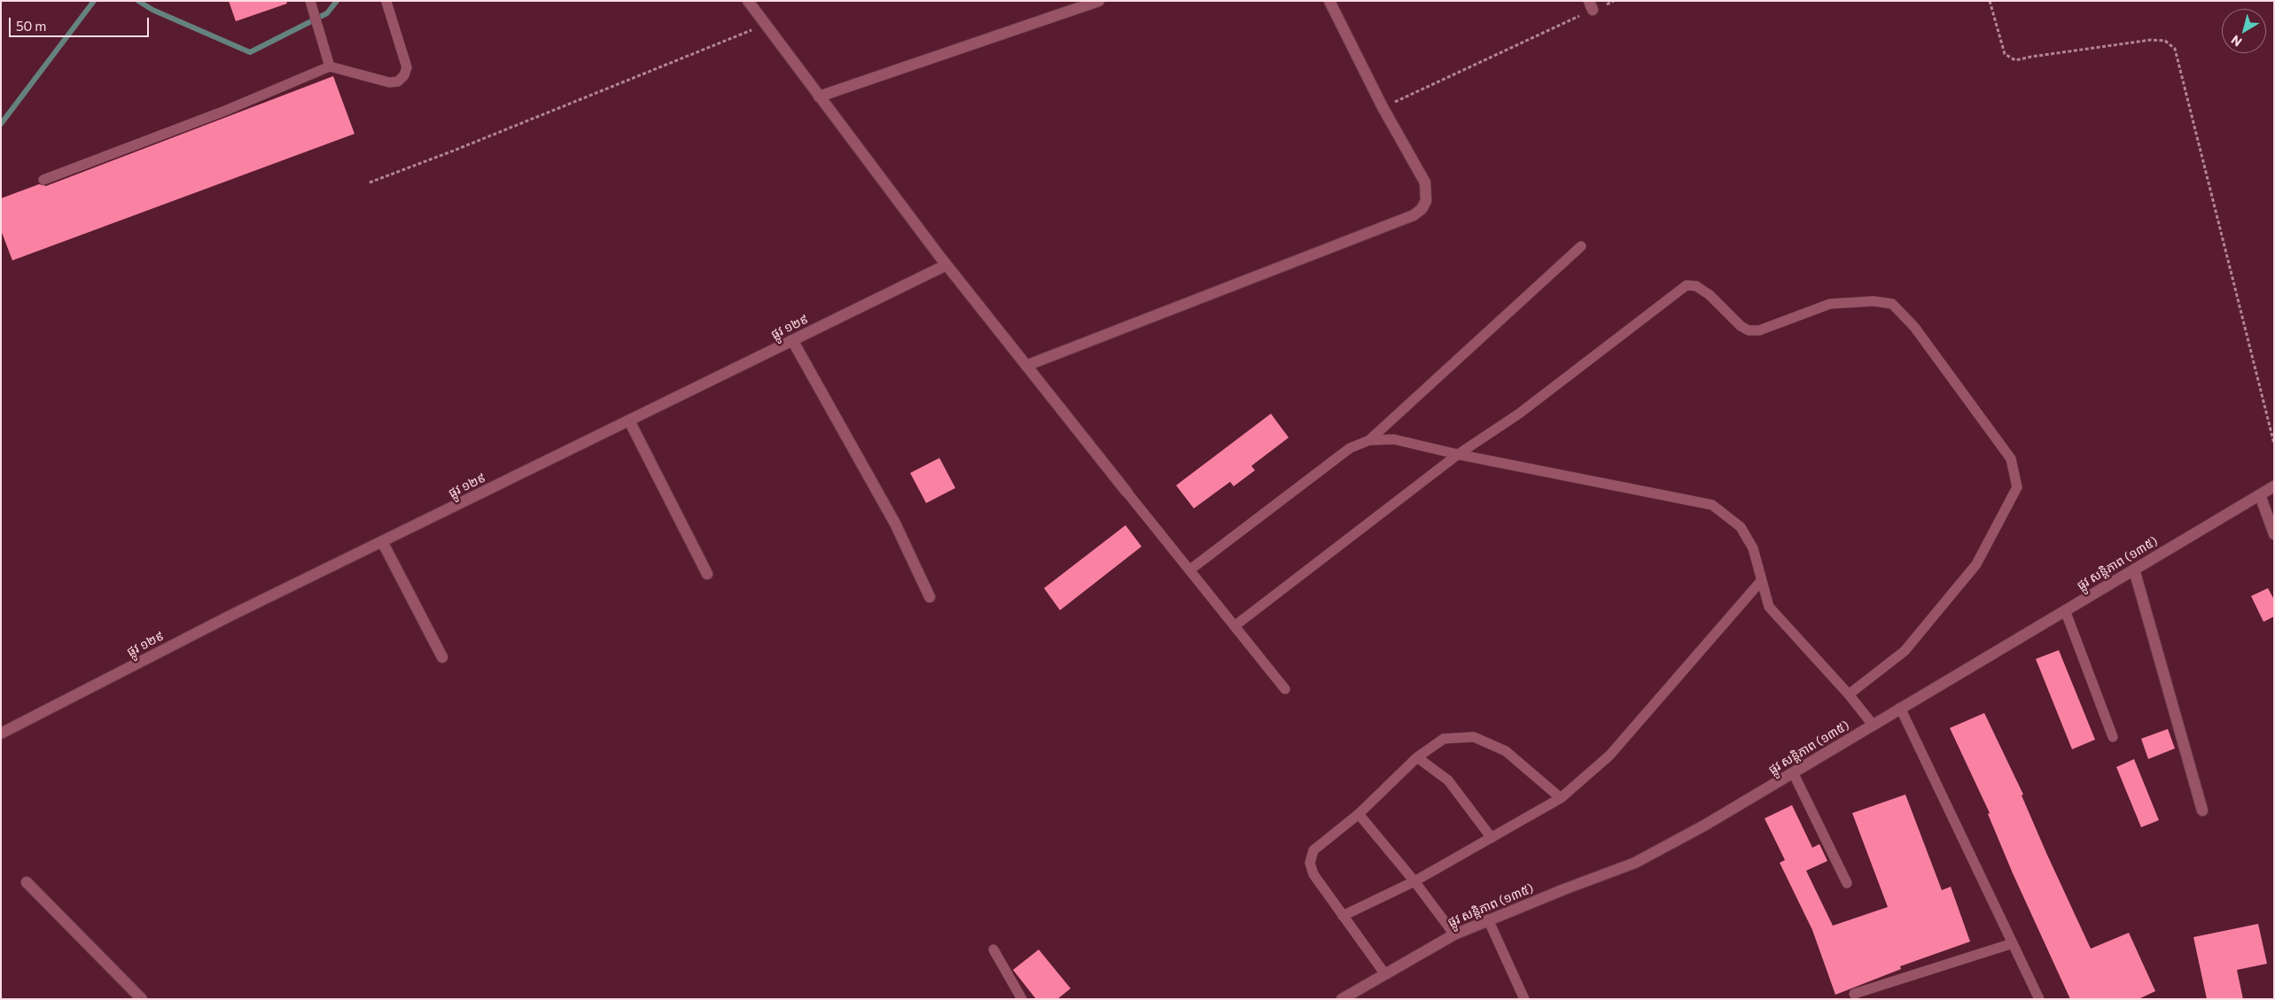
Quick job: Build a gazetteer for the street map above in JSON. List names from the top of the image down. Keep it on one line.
{"streets":{"street":["ផ្លូវ ១២៩","ផ្លូវ សន្តិភាព (១៣៥)"]},"scale_bar":"50 m","north":"bottom left"}
